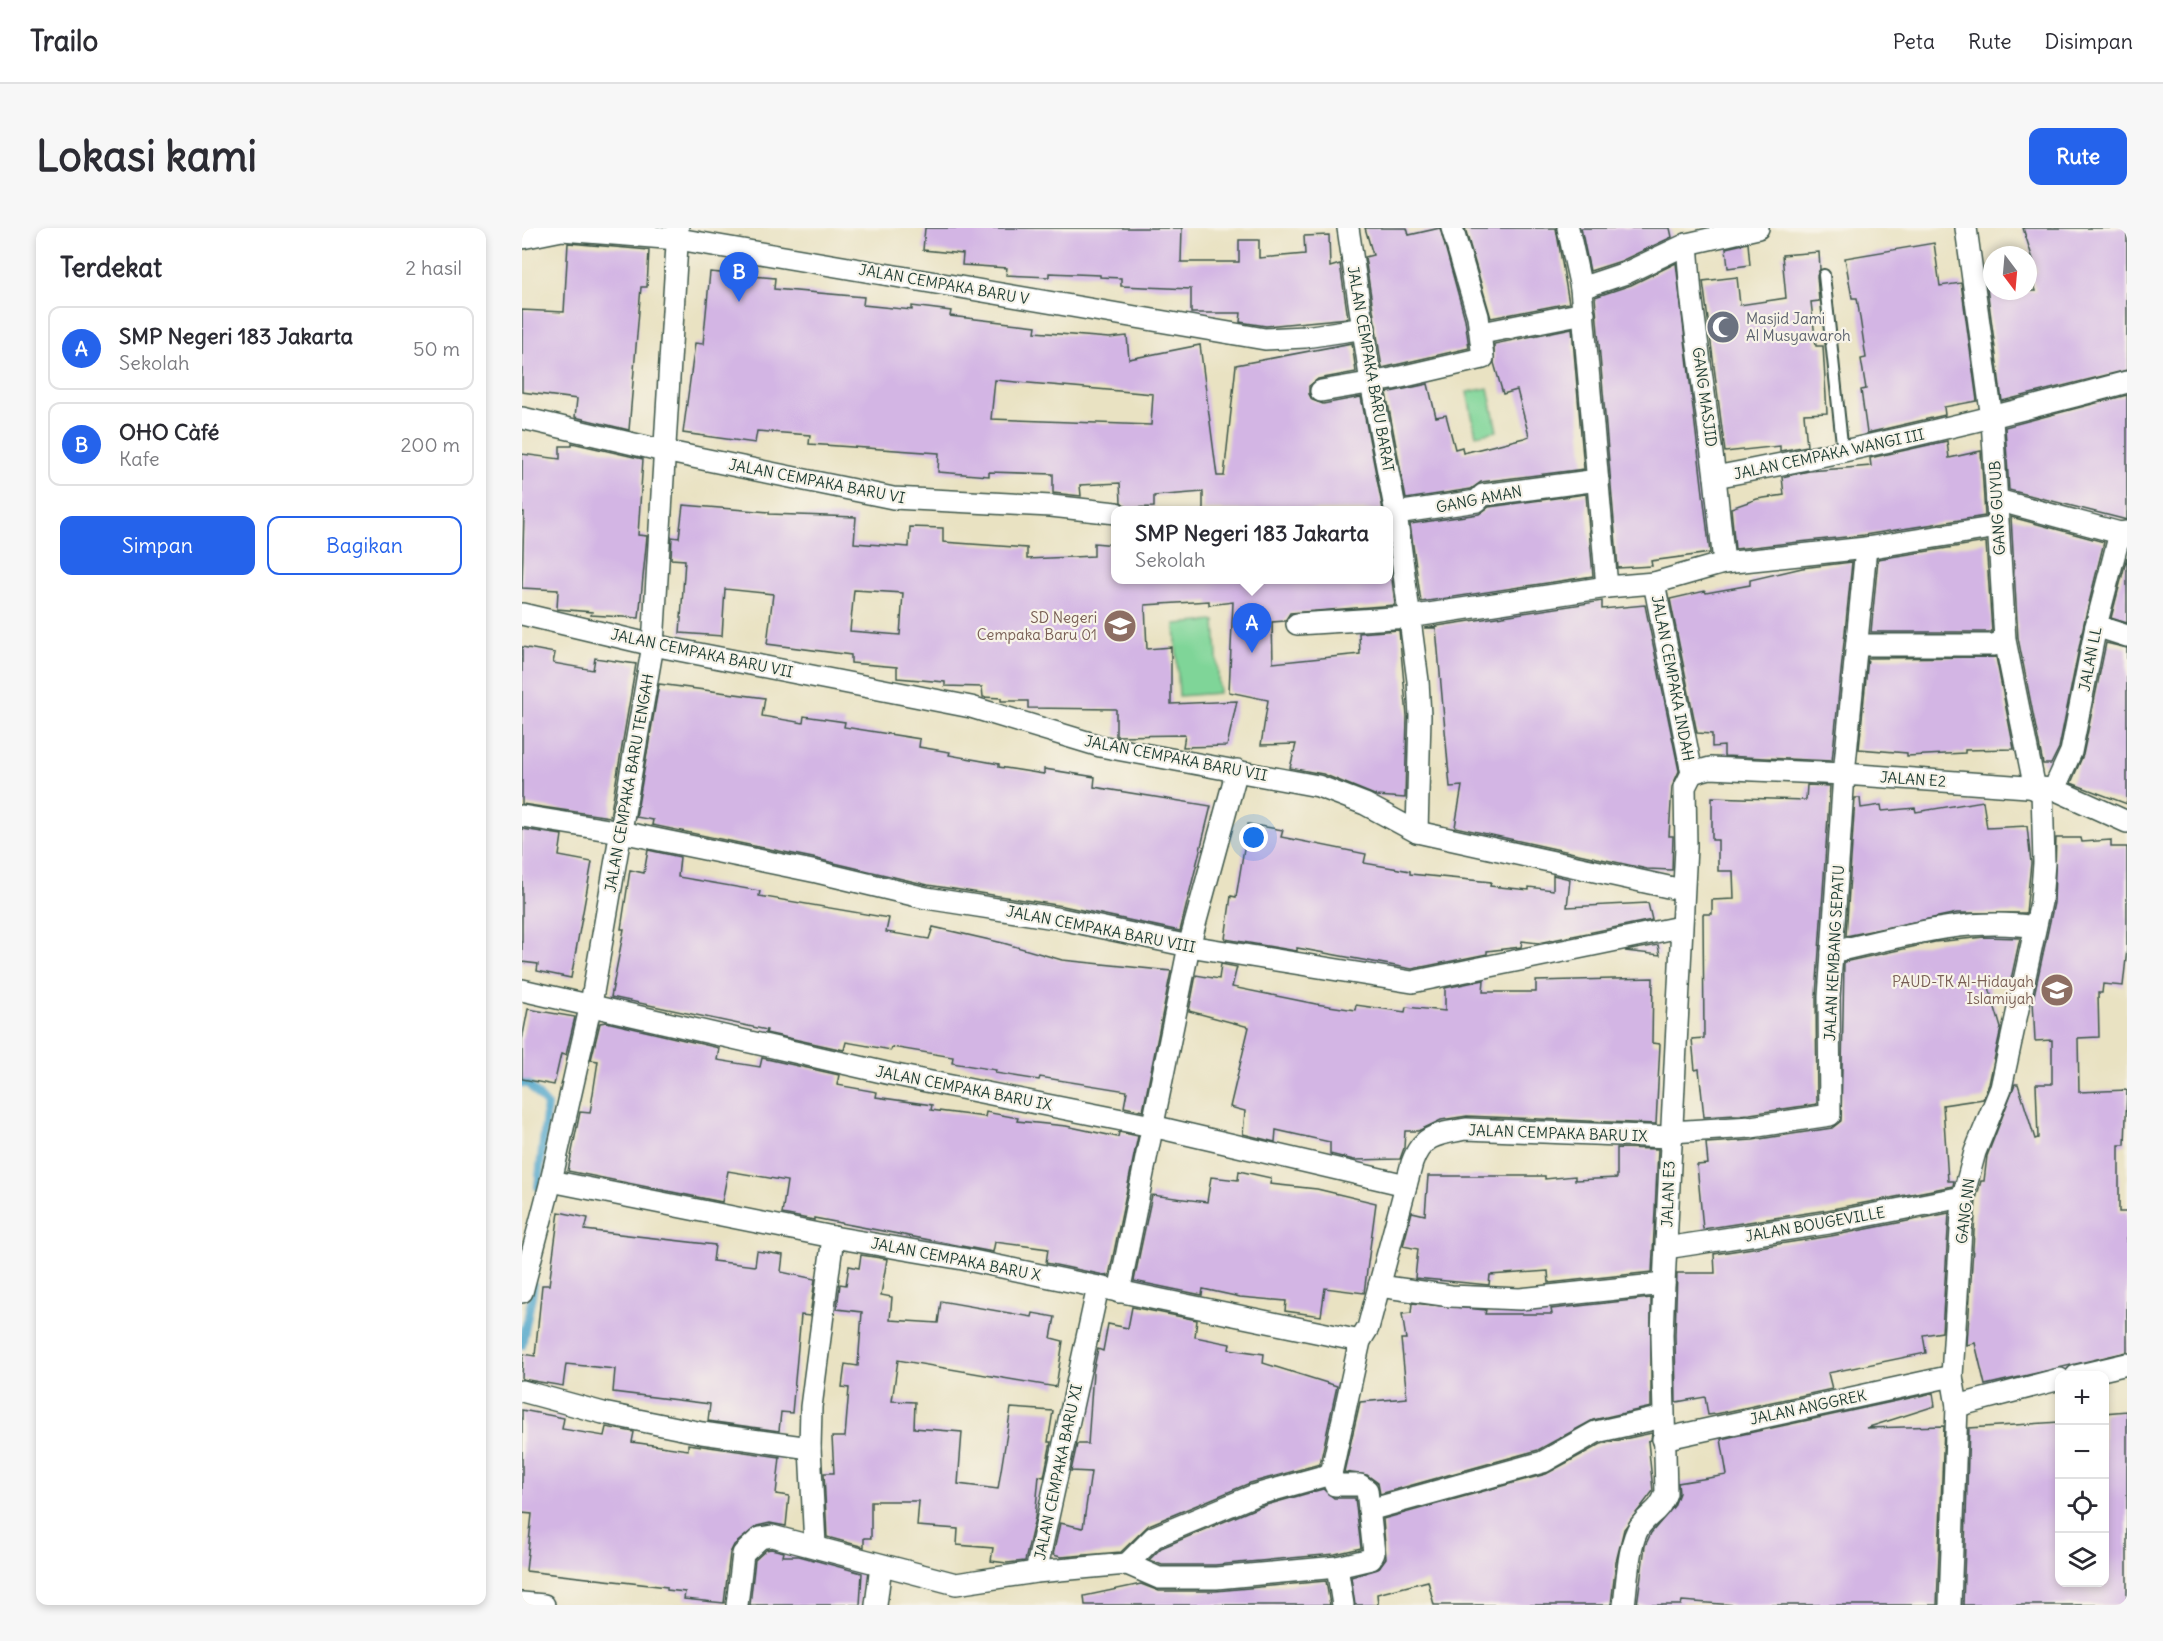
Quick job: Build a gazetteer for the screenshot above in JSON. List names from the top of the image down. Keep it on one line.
{"streets":{"street":["JALAN CEMPAKA BARU V","JALAN CEMPAKA BARU BARAT","GANG MASJID","JALAN CEMPAKA WANGI III","JALAN CEMPAKA BARU VI","GANG AMAN","GANG GUYUB","JALAN CEMPAKA BARU VII","JALAN LL","JALAN CEMPAKA INDAH","JALAN E2","JALAN CEMPAKA BARU TENGAH","JALAN CEMPAKA BARU VIII","JALAN KEMBANG SEPATU","JALAN CEMPAKA BARU IX","JALAN E3","GANG NN","JALAN BOUGEVILLE","JALAN CEMPAKA BARU X","JALAN ANGGREK","JALAN CEMPAKA BARU XI"]},"crossings":[["JALAN CEMPAKA BARU V","JALAN CEMPAKA BARU BARAT"],["JALAN CEMPAKA BARU V","JALAN CEMPAKA BARU TENGAH"],["JALAN CEMPAKA BARU BARAT","GANG AMAN"],["JALAN CEMPAKA BARU BARAT","JALAN CEMPAKA BARU VII"],["GANG MASJID","JALAN CEMPAKA WANGI III"],["JALAN CEMPAKA WANGI III","GANG GUYUB"],["JALAN CEMPAKA BARU VI","JALAN CEMPAKA BARU TENGAH"],["GANG GUYUB","JALAN LL"],["GANG GUYUB","JALAN E2"],["GANG GUYUB","GANG NN"],["JALAN CEMPAKA BARU VII","JALAN CEMPAKA BARU TENGAH"],["JALAN CEMPAKA BARU VII","JALAN E3"],["JALAN LL","JALAN E2"],["JALAN LL","GANG NN"],["JALAN CEMPAKA INDAH","JALAN E2"],["JALAN CEMPAKA INDAH","JALAN E3"],["JALAN E2","JALAN KEMBANG SEPATU"],["JALAN E2","JALAN E3"],["JALAN E2","GANG NN"],["JALAN CEMPAKA BARU TENGAH","JALAN CEMPAKA BARU VIII"],["JALAN CEMPAKA BARU TENGAH","JALAN CEMPAKA BARU IX"],["JALAN CEMPAKA BARU TENGAH","JALAN CEMPAKA BARU X"],["JALAN CEMPAKA BARU VIII","JALAN E3"],["JALAN KEMBANG SEPATU","JALAN CEMPAKA BARU IX"],["JALAN KEMBANG SEPATU","JALAN E3"],["JALAN CEMPAKA BARU IX","JALAN E3"],["JALAN CEMPAKA BARU IX","JALAN CEMPAKA BARU X"],["JALAN E3","JALAN BOUGEVILLE"],["JALAN E3","JALAN ANGGREK"],["GANG NN","JALAN BOUGEVILLE"],["GANG NN","JALAN ANGGREK"],["JALAN CEMPAKA BARU X","JALAN CEMPAKA BARU XI"]],"places":{"mosque":["Masjid Jami Al Musyawaroh"],"school or university":["SD Negeri Cempaka Baru 01","PAUD-TK Al-Hidayah Islamiyah"]},"north":"bottom","page":{"header":"Trailo","nav":["Peta","Rute","Disimpan"],"buttons":["Rute",["Simpan","Bagikan"]],"title":"Lokasi kami","heading":["Terdekat","2 hasil"],"pins":["B","A"],"list":[{"mark":"A","name":"SMP Negeri 183 Jakarta","note":"Sekolah","value":"50 m"},{"mark":"B","name":"OHO Càfé","note":"Kafe","value":"200 m"}],"popup":["SMP Negeri 183 Jakarta","Sekolah"],"map_buttons":["+","−"]}}
